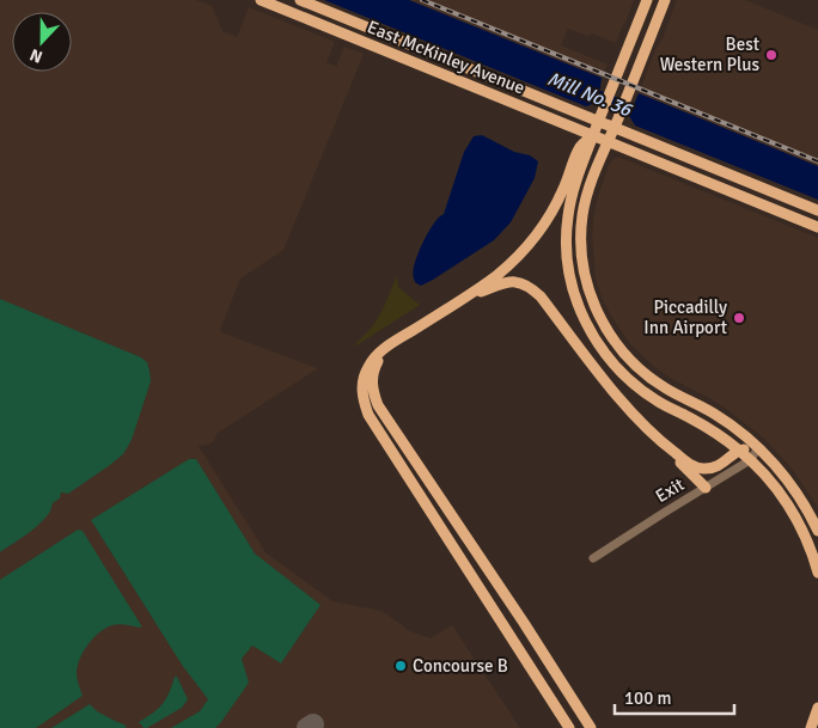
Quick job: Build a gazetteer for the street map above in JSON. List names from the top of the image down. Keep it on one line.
{"streets":{"main road":["East McKinley Avenue"],"street":["Exit"]},"water":["Mill No. 36"],"places":["Best Western Plus","Piccadilly Inn Airport","Concourse B"],"scale_bar":"100 m","north":"bottom"}
